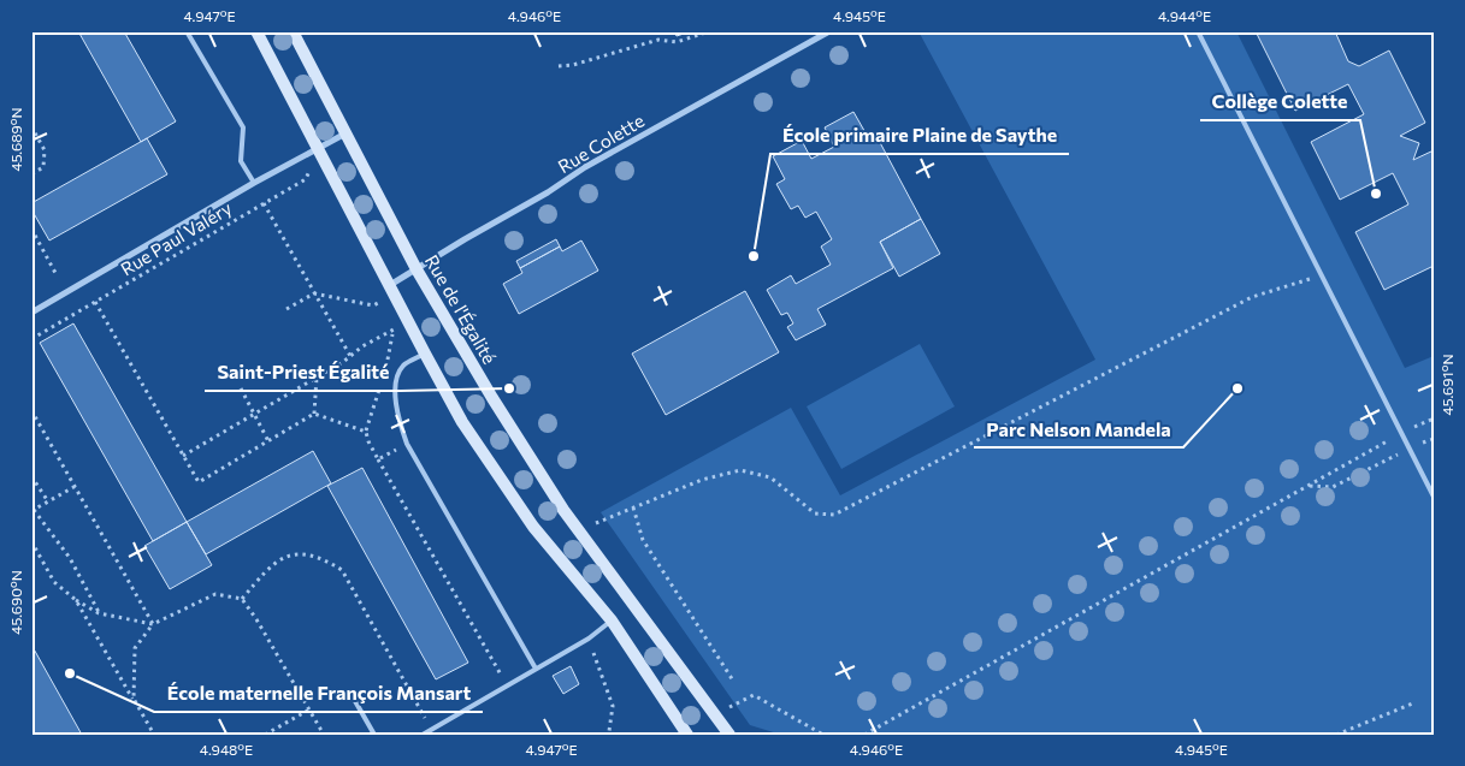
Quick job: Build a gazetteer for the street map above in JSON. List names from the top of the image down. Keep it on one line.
{"streets":{"street":["Rue Colette","Rue Paul Valéry","Rue de l'Égalité"]},"crossings":[["Rue Colette","Rue de l'Égalité"],["Rue Paul Valéry","Rue de l'Égalité"]],"places":["Collège Colette","École primaire Plaine de Saythe","Saint-Priest Égalité","Parc Nelson Mandela","École maternelle François Mansart"],"coordinates":["4.947°E","4.946°E","4.945°E","4.944°E","45.689°N","45.691°N","45.690°N","4.948°E"]}
